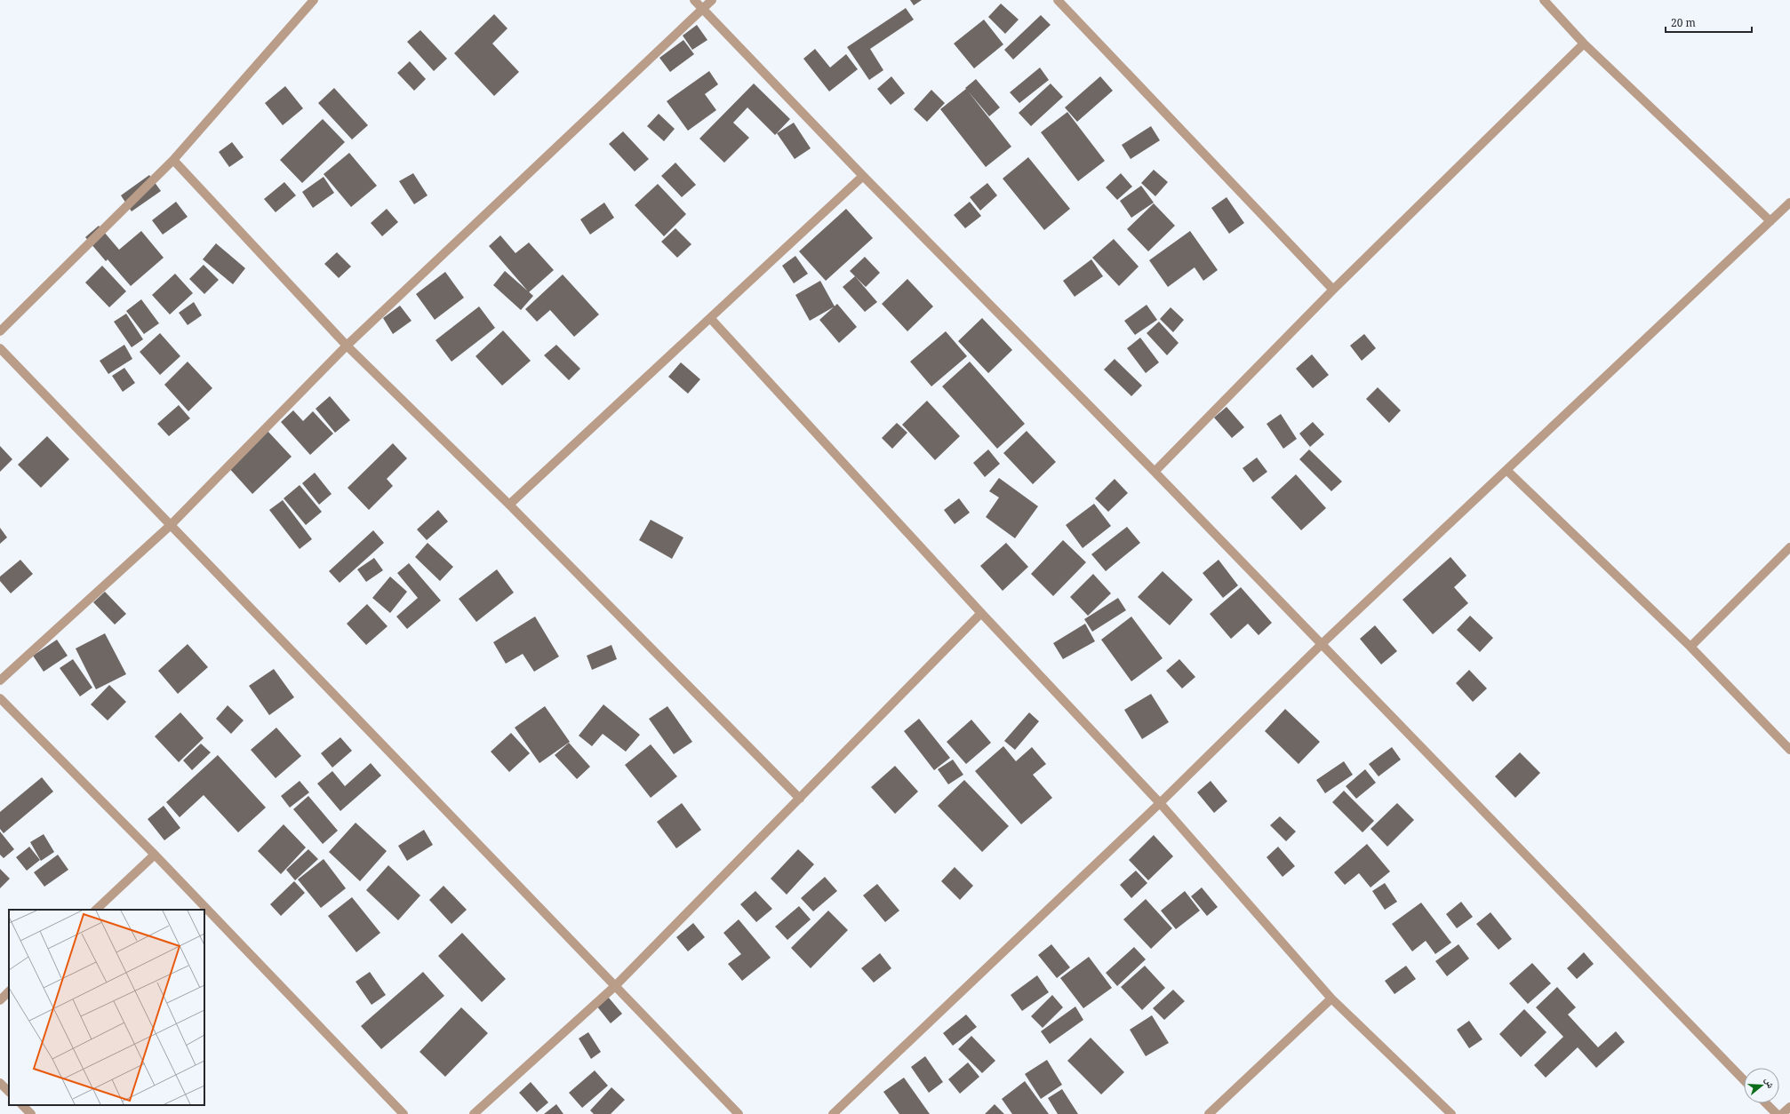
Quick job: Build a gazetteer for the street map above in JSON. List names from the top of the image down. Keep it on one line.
{"scale_bar":"20 m","north":"right"}
